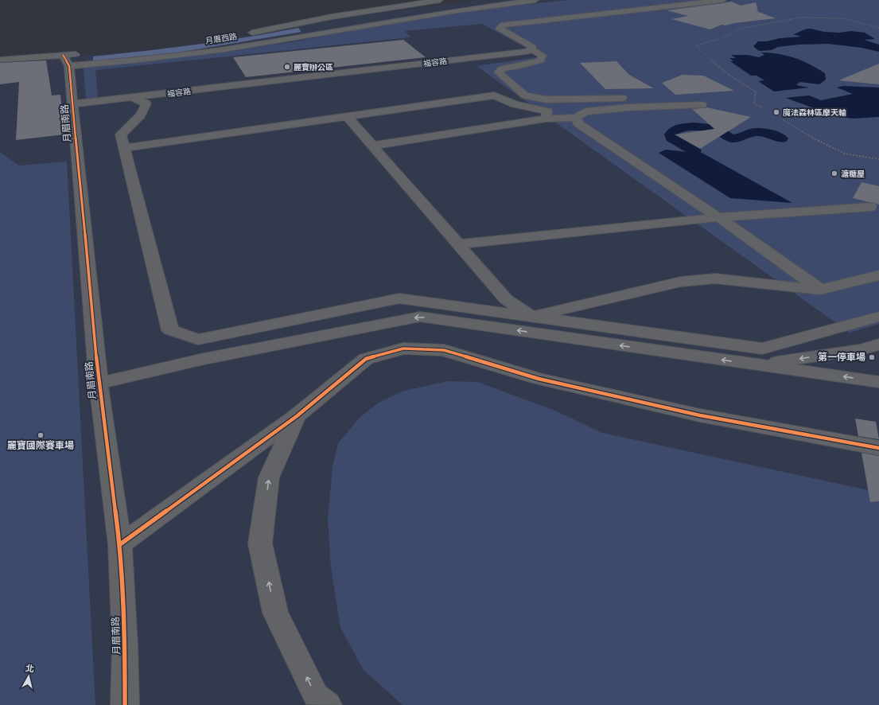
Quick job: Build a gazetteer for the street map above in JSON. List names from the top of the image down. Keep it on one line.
{"streets":{"street":["月眉西路","福容路","月眉南路"]},"crossings":[["福容路","月眉南路"]],"places":["麗寶辦公區","魔法森林區摩天輪","溏糖屋","第一停車場","麗寶國際賽車場"],"north":"top"}
